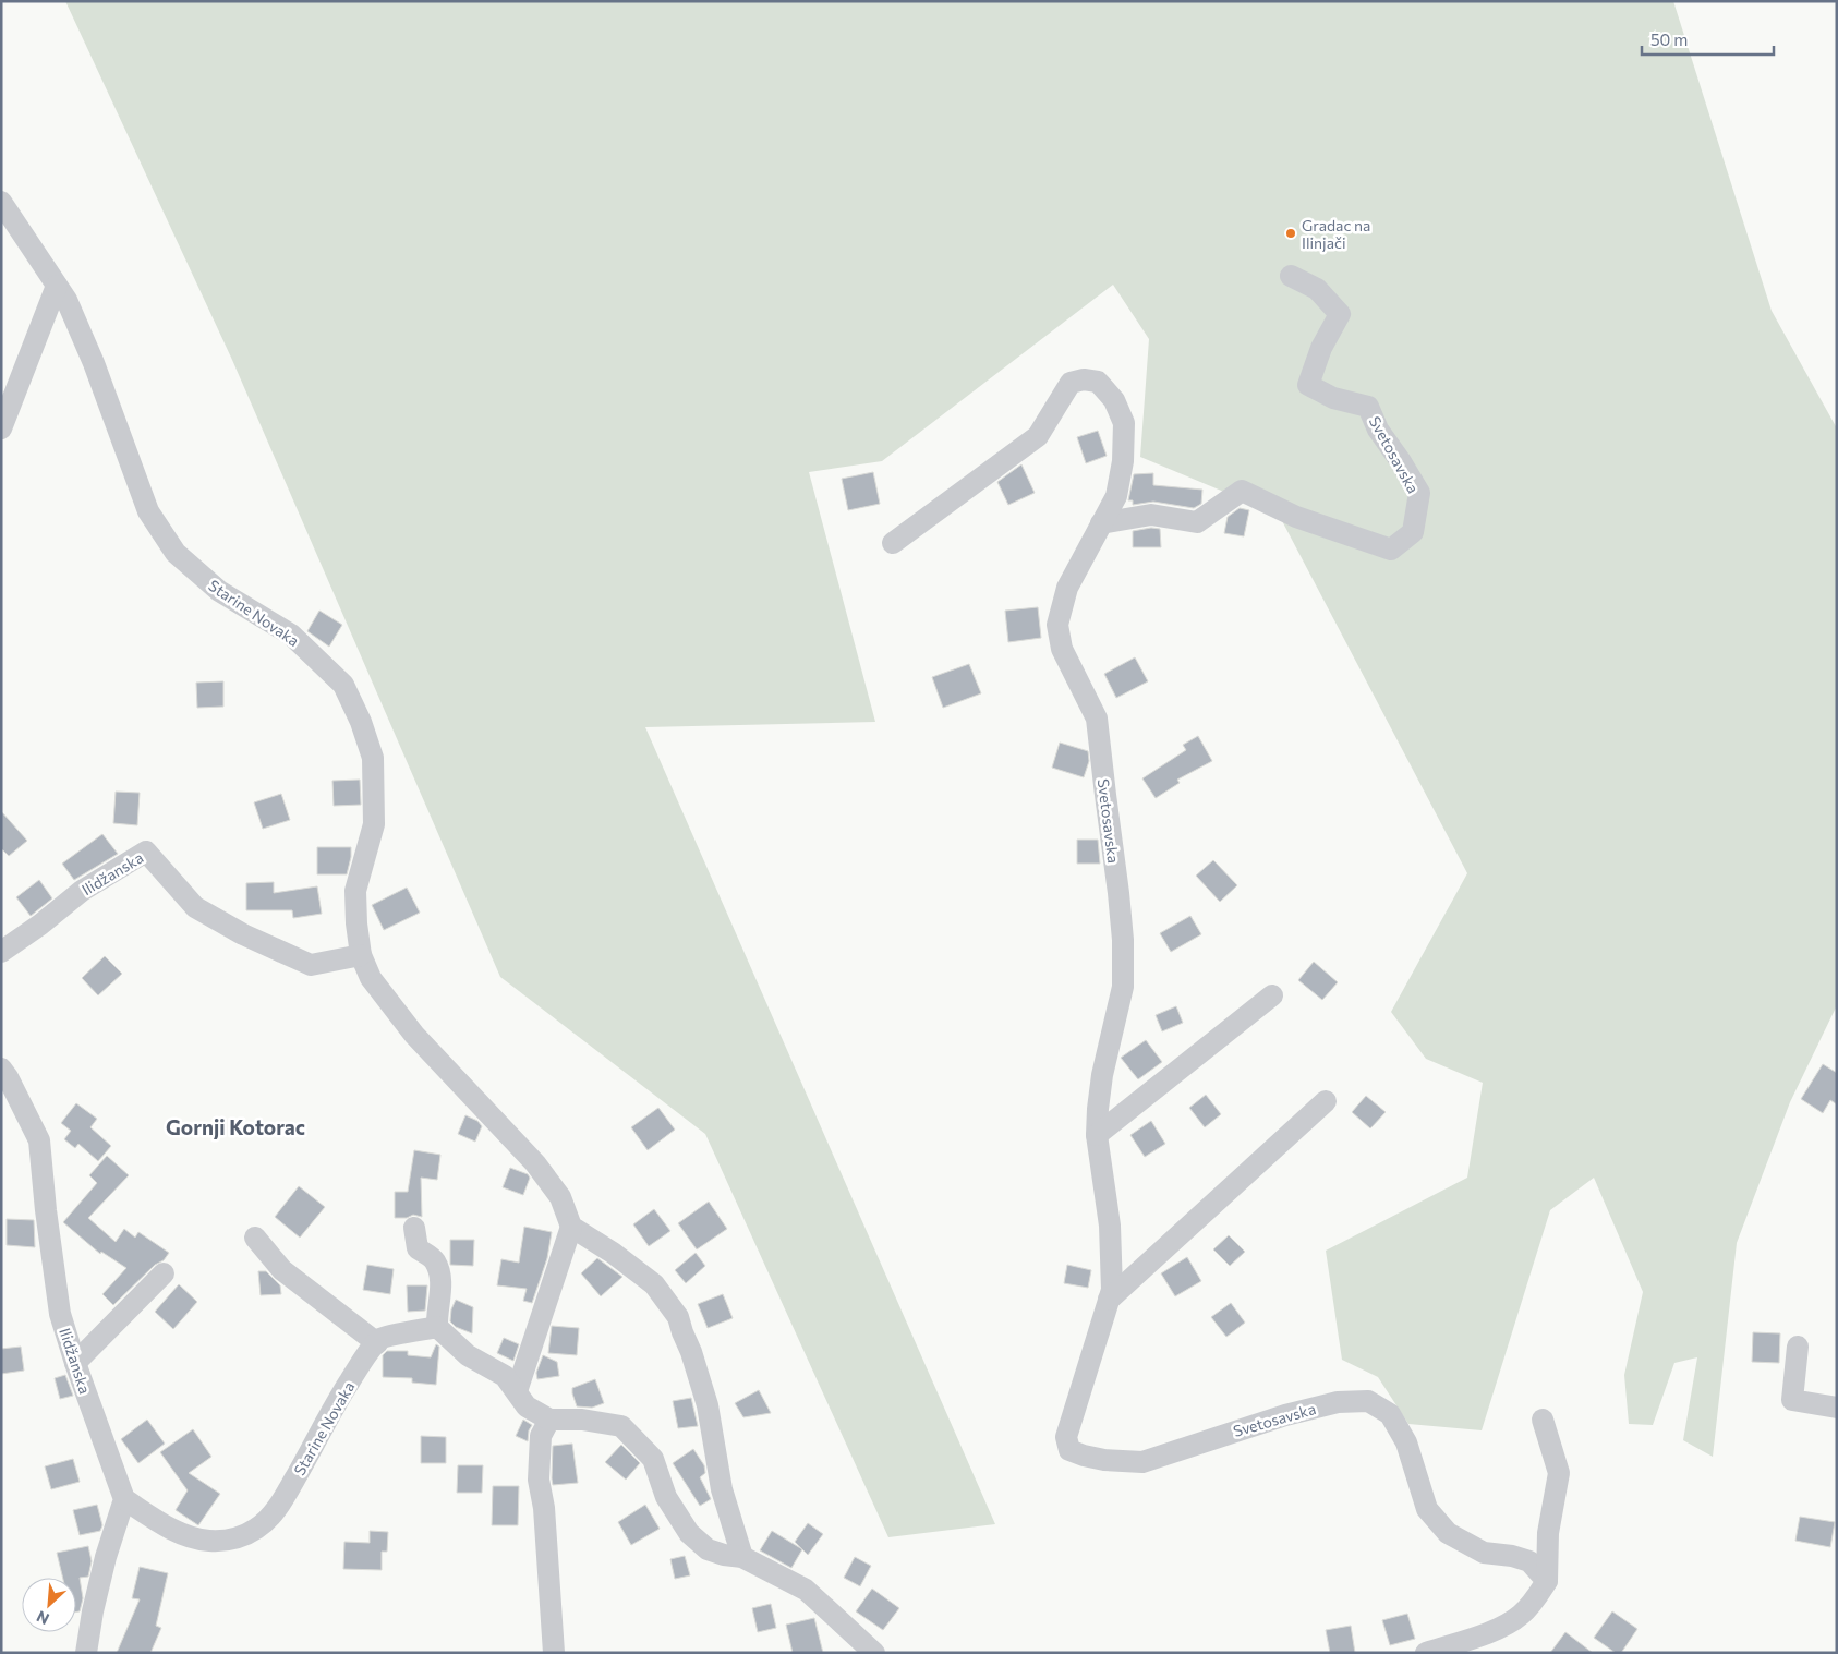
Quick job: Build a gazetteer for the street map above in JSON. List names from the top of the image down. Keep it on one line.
{"streets":{"street":["Svetosavska","Starine Novaka","Ilidžanska"]},"crossings":[["Starine Novaka","Ilidžanska"]],"districts":["Gornji Kotorac"],"places":["Gradac na Ilinjači"],"scale_bar":"50 m","north":"bottom left"}
